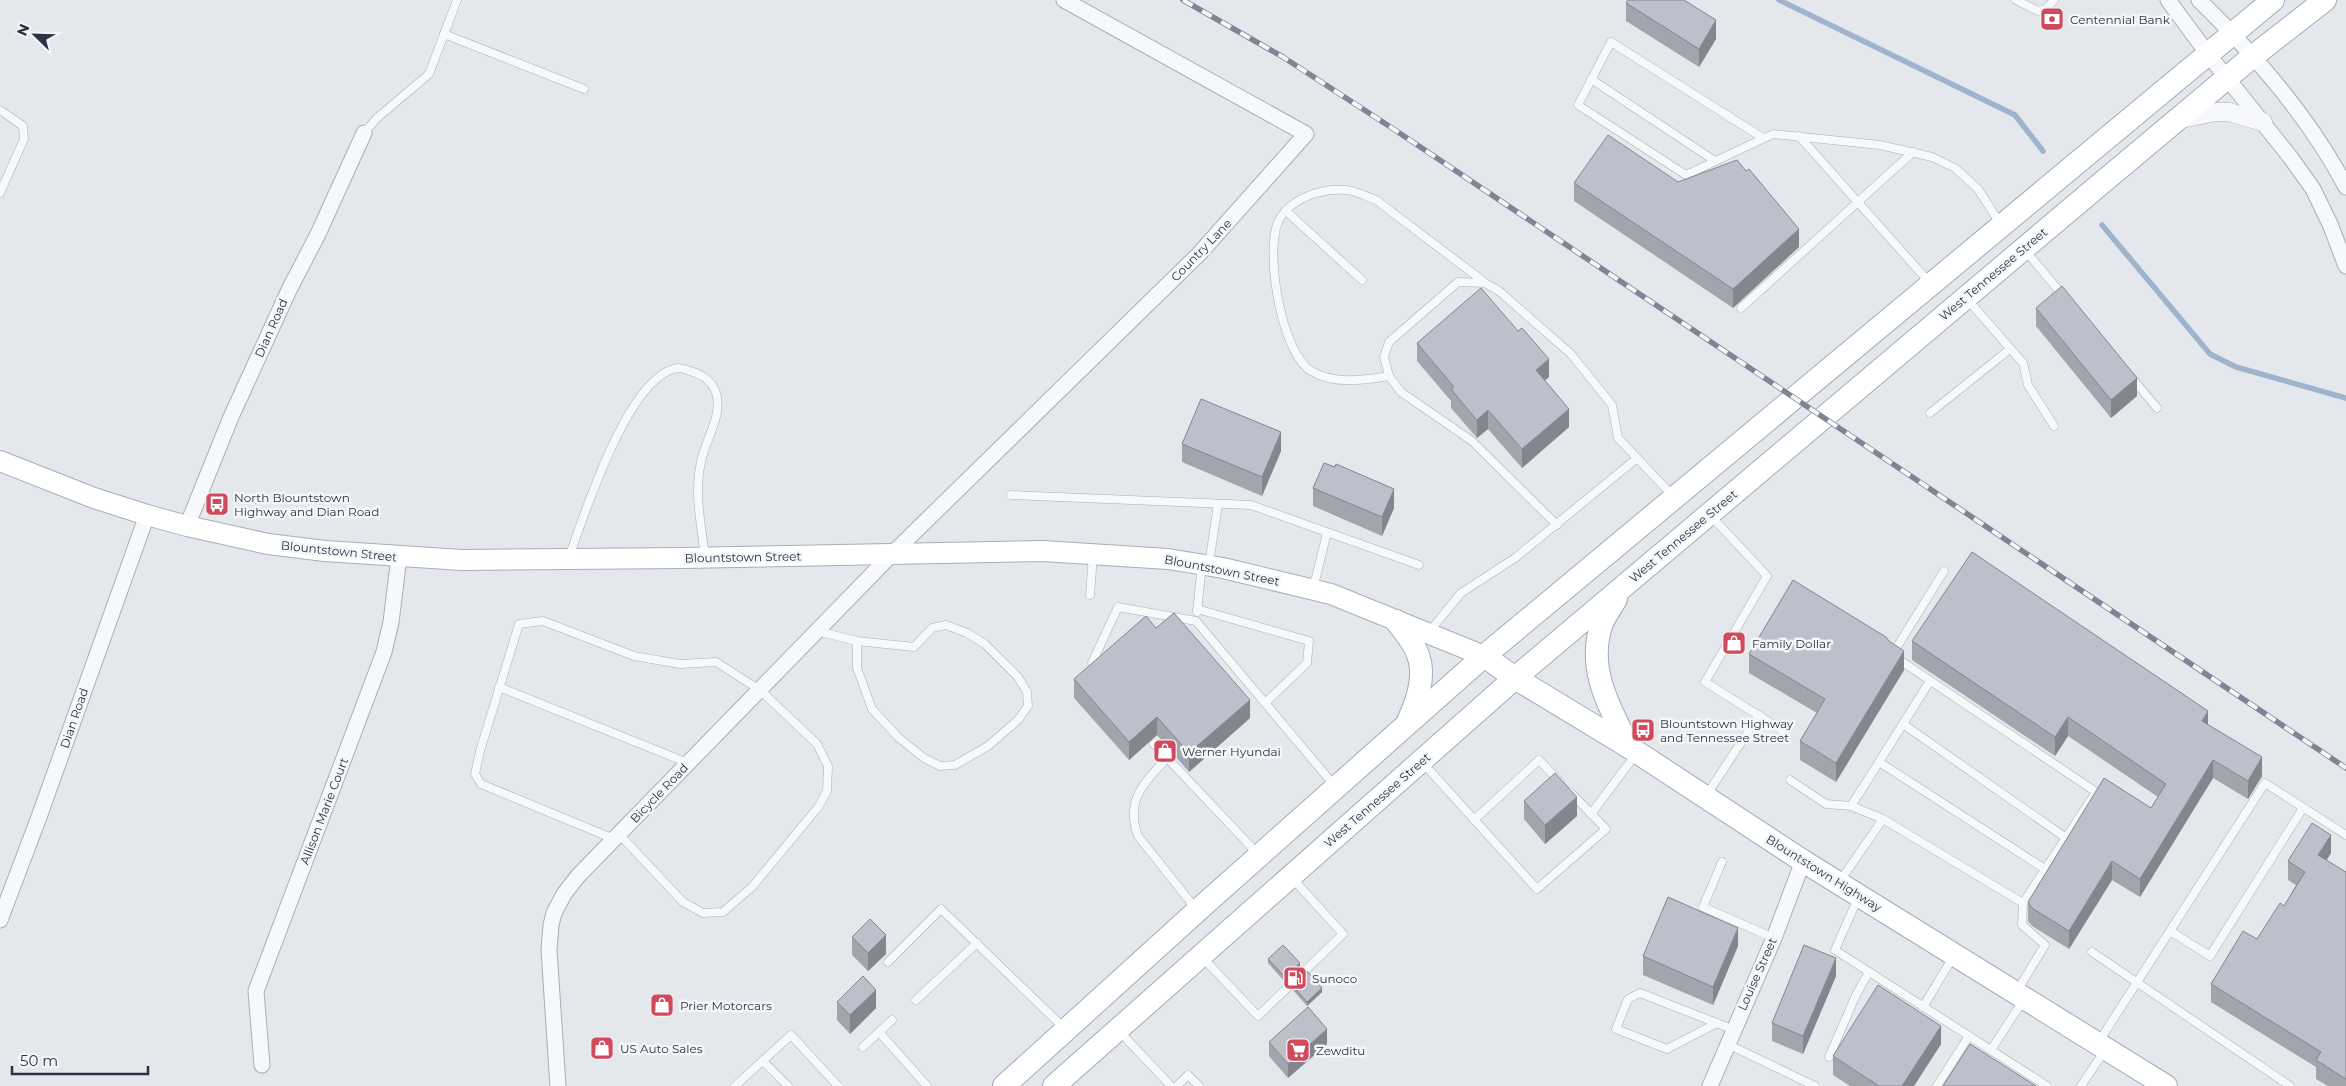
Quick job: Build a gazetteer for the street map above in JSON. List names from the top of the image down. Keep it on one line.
{"streets":{"main road":["West Tennessee Street","Blountstown Street","Blountstown Highway"],"street":["Country Lane","Dian Road","Bicycle Road","Allison Marie Court","Louise Street"]},"crossings":[["Country Lane","Blountstown Street"],["Country Lane","Bicycle Road"],["West Tennessee Street","Blountstown Highway"],["Dian Road","Blountstown Street"],["Blountstown Street","Bicycle Road"],["Blountstown Street","Allison Marie Court"],["Blountstown Street","Blountstown Highway"],["Blountstown Highway","Louise Street"]],"places":{"bank":["Centennial Bank"],"bus stop":["North Blountstown Highway and Dian Road","Blountstown Highway and Tennessee Street"],"shop":["Family Dollar","Werner Hyundai","Prier Motorcars","US Auto Sales"],"fuel station":["Sunoco"],"supermarket":["Zewditu"]},"scale_bar":"50 m","north":"top left"}
